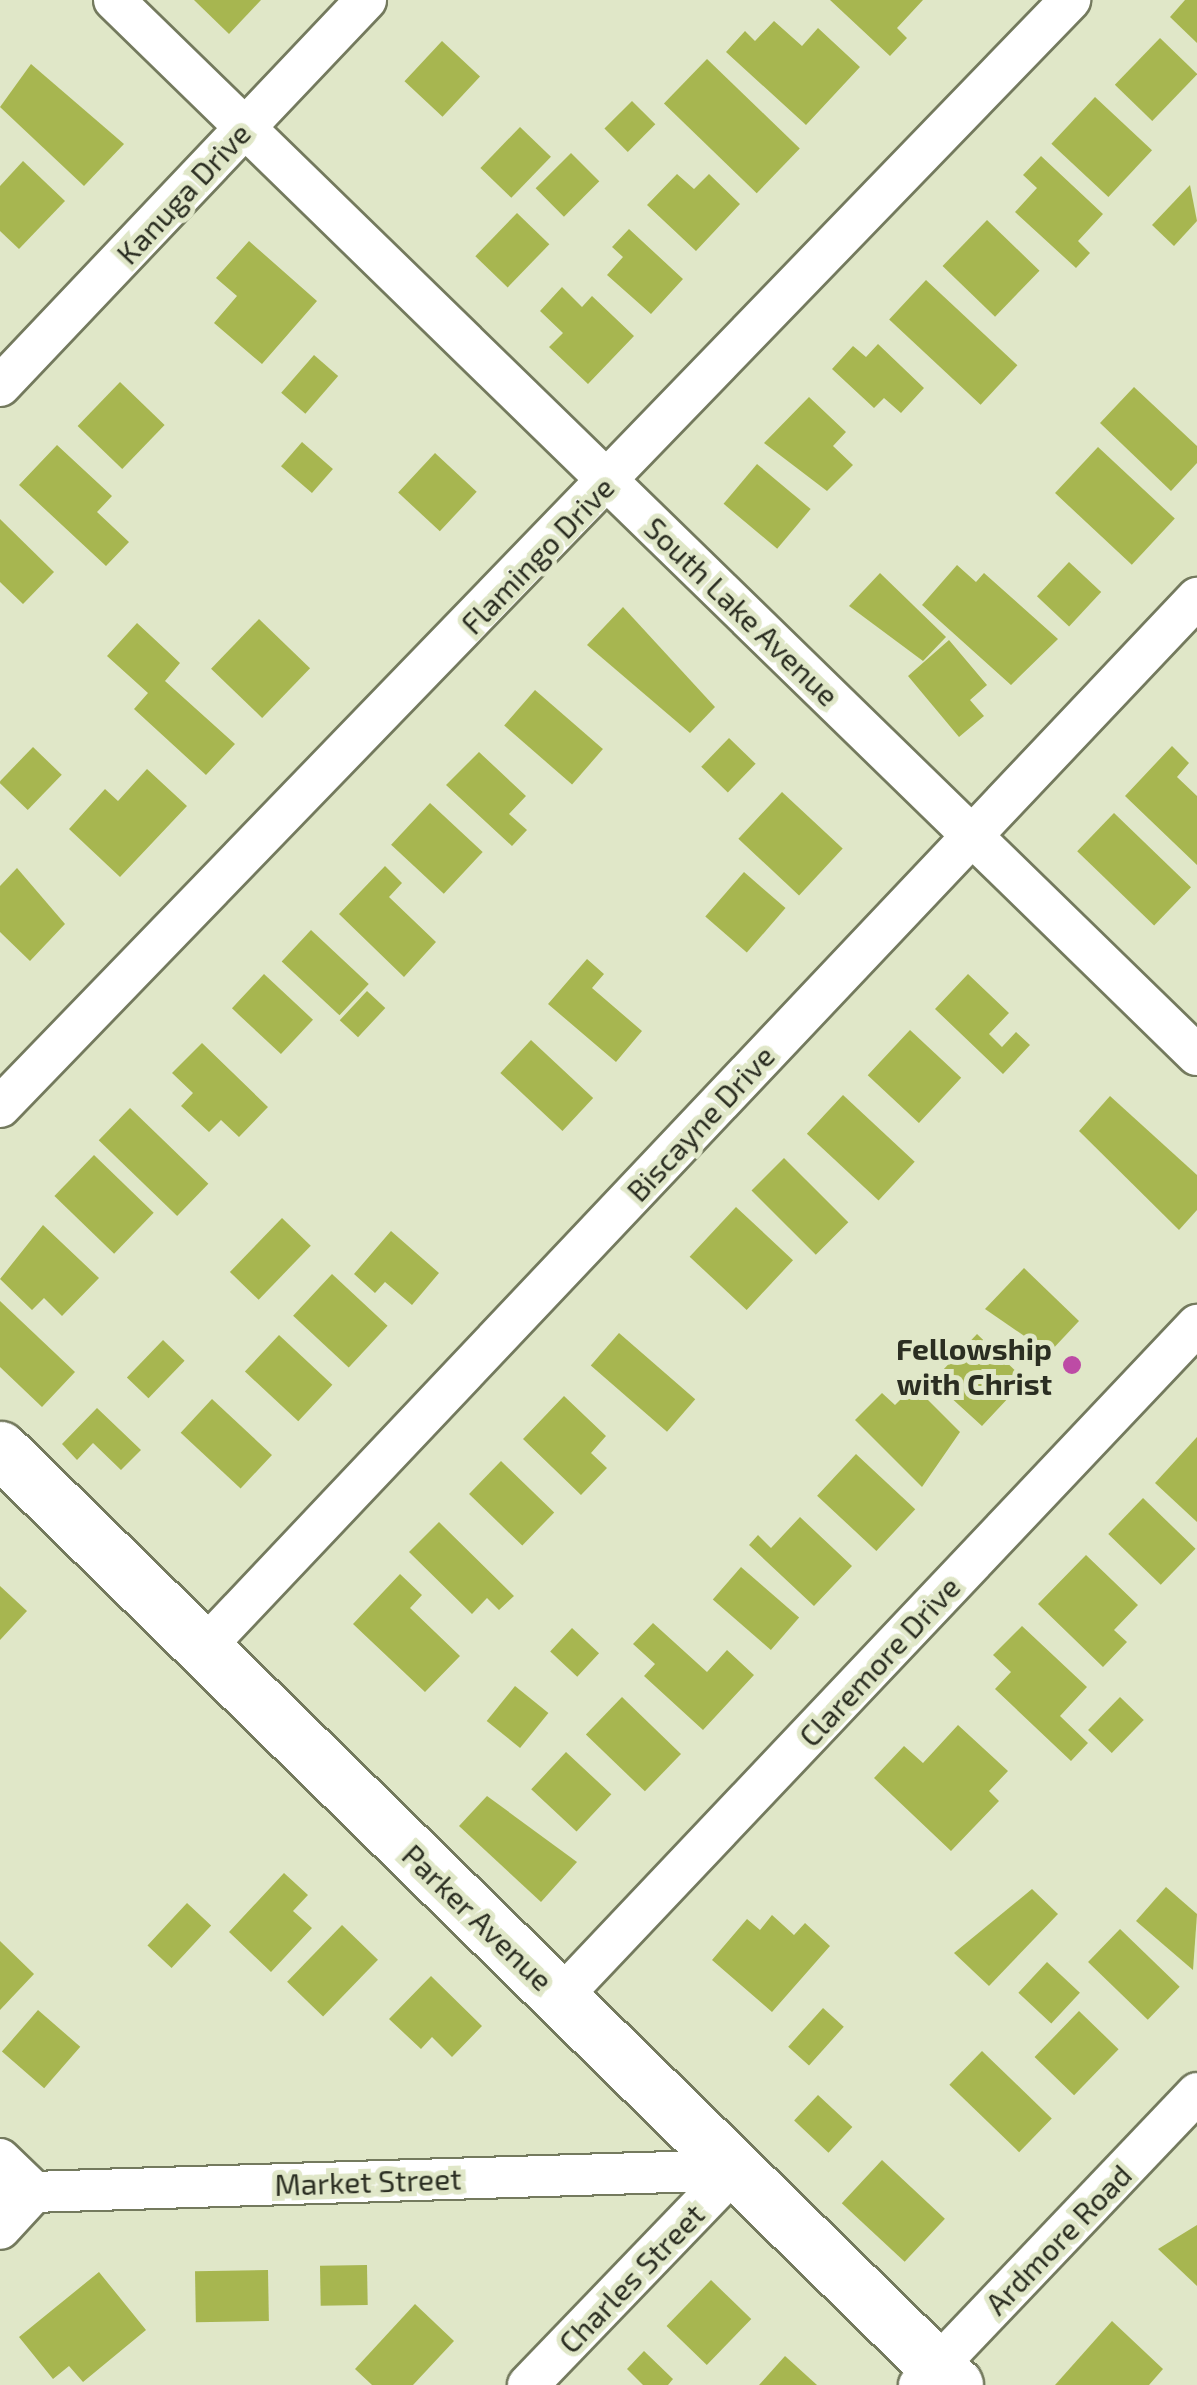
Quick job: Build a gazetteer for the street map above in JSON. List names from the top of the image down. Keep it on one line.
{"streets":{"street":["Kanuga Drive","Flamingo Drive","South Lake Avenue","Biscayne Drive","Claremore Drive","Parker Avenue","Market Street","Ardmore Road","Charles Street"]},"crossings":[["Kanuga Drive","South Lake Avenue"],["Flamingo Drive","South Lake Avenue"],["South Lake Avenue","Biscayne Drive"],["Biscayne Drive","Parker Avenue"],["Claremore Drive","Parker Avenue"],["Parker Avenue","Market Street"],["Parker Avenue","Ardmore Road"],["Parker Avenue","Charles Street"],["Market Street","Charles Street"]],"places":["Fellowship with Christ"]}
